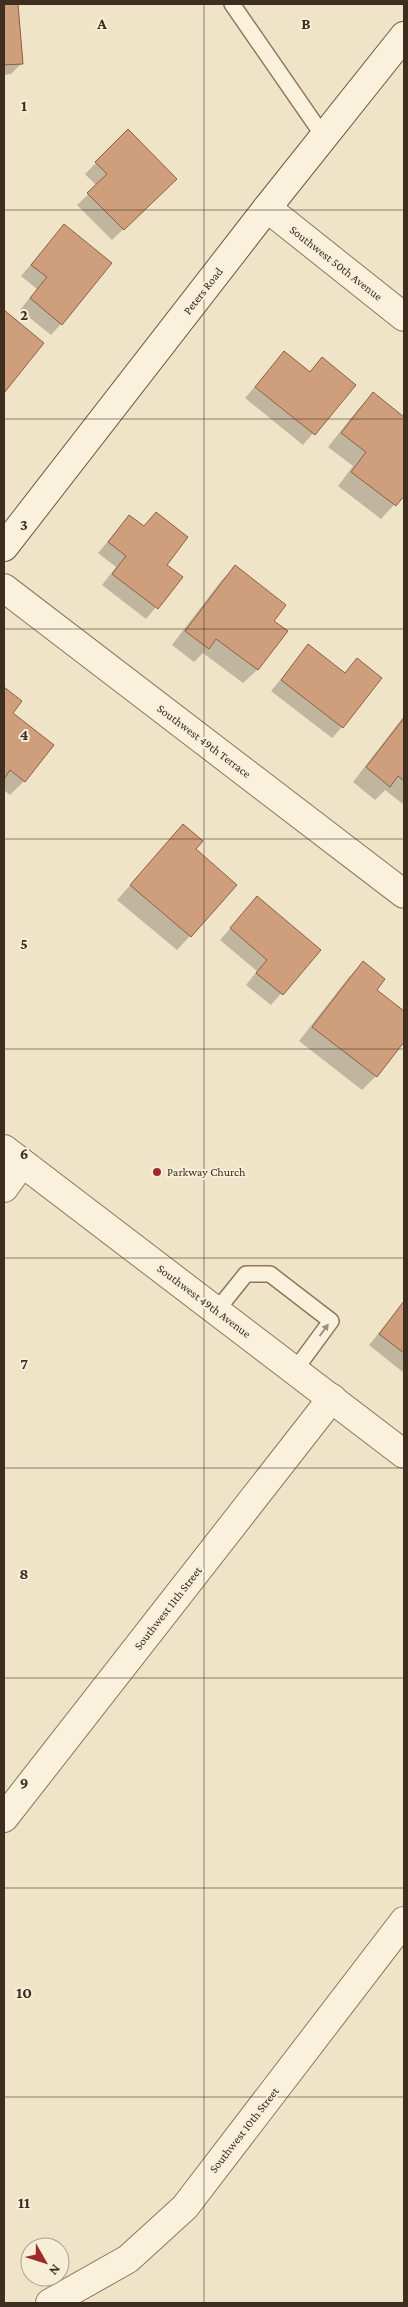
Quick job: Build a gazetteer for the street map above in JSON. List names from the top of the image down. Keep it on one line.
{"streets":{"street":["Southwest 50th Avenue","Peters Road","Southwest 49th Terrace","Southwest 49th Avenue","Southwest 11th Street","Southwest 10th Street"]},"crossings":[["Southwest 50th Avenue","Peters Road"],["Southwest 49th Avenue","Southwest 11th Street"]],"places":["Parkway Church"],"north":"bottom right","grid":{"columns":["A","B"],"rows":["1","2","3","4","5","6","7","8","9","10","11"]}}
